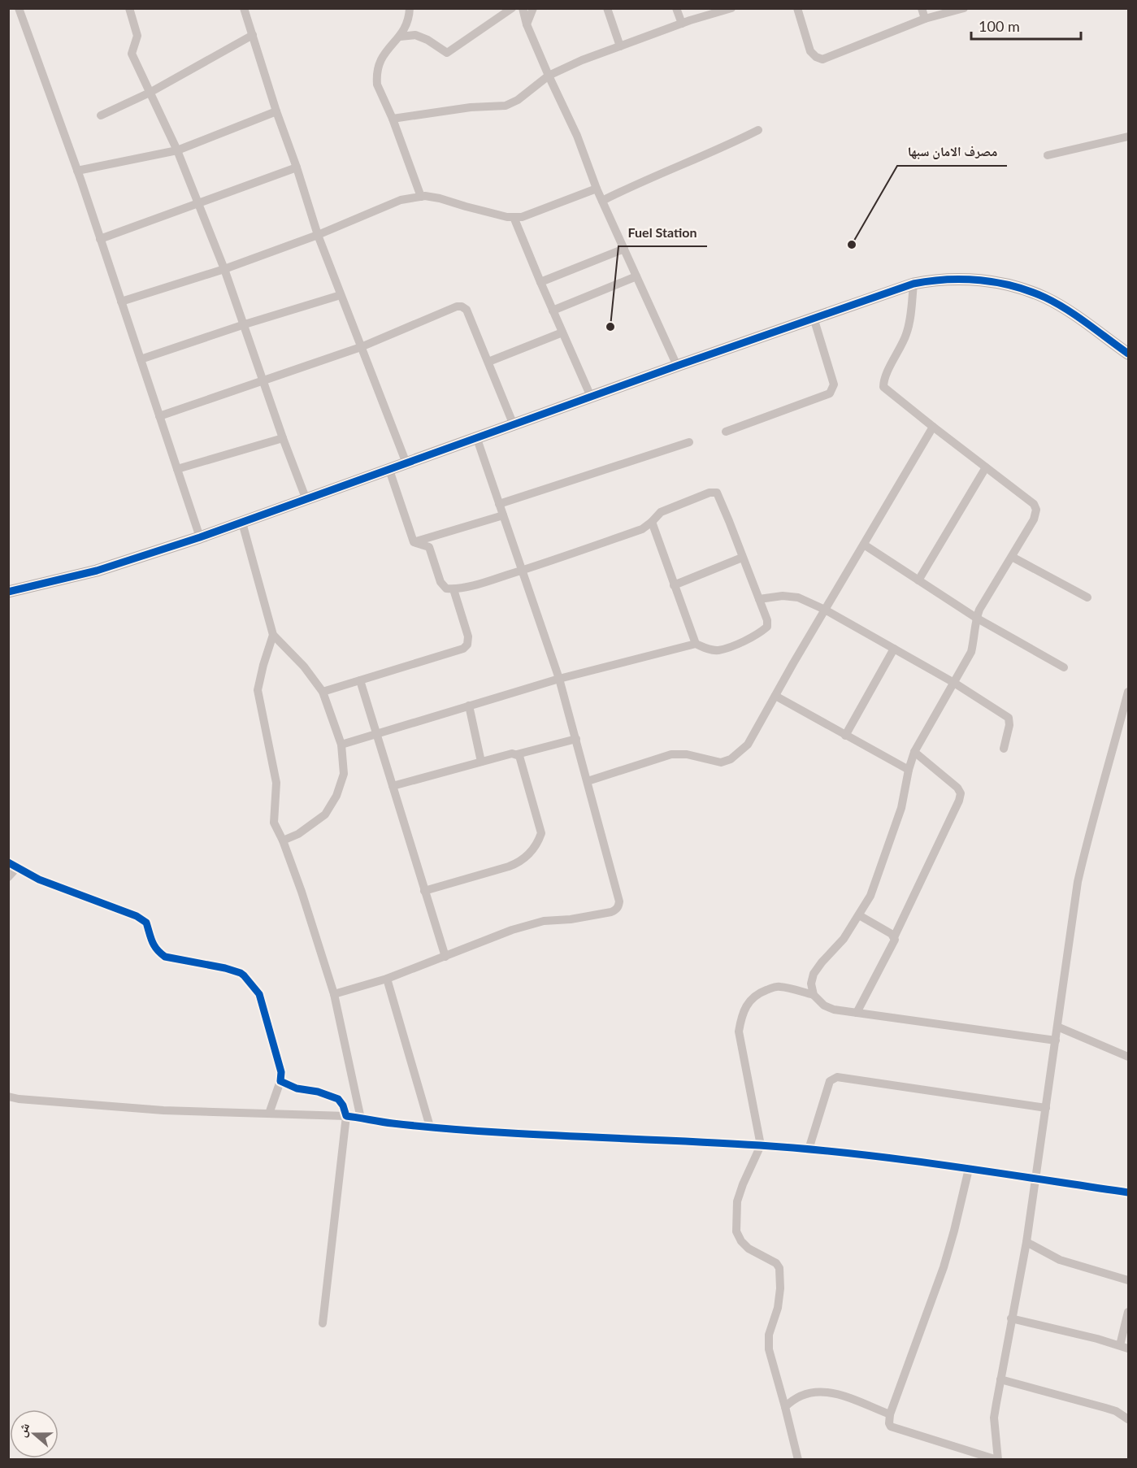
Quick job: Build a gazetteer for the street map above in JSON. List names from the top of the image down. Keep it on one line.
{"places":["مصرف الامان سبها","Fuel Station"],"scale_bar":"100 m","north":"left"}
